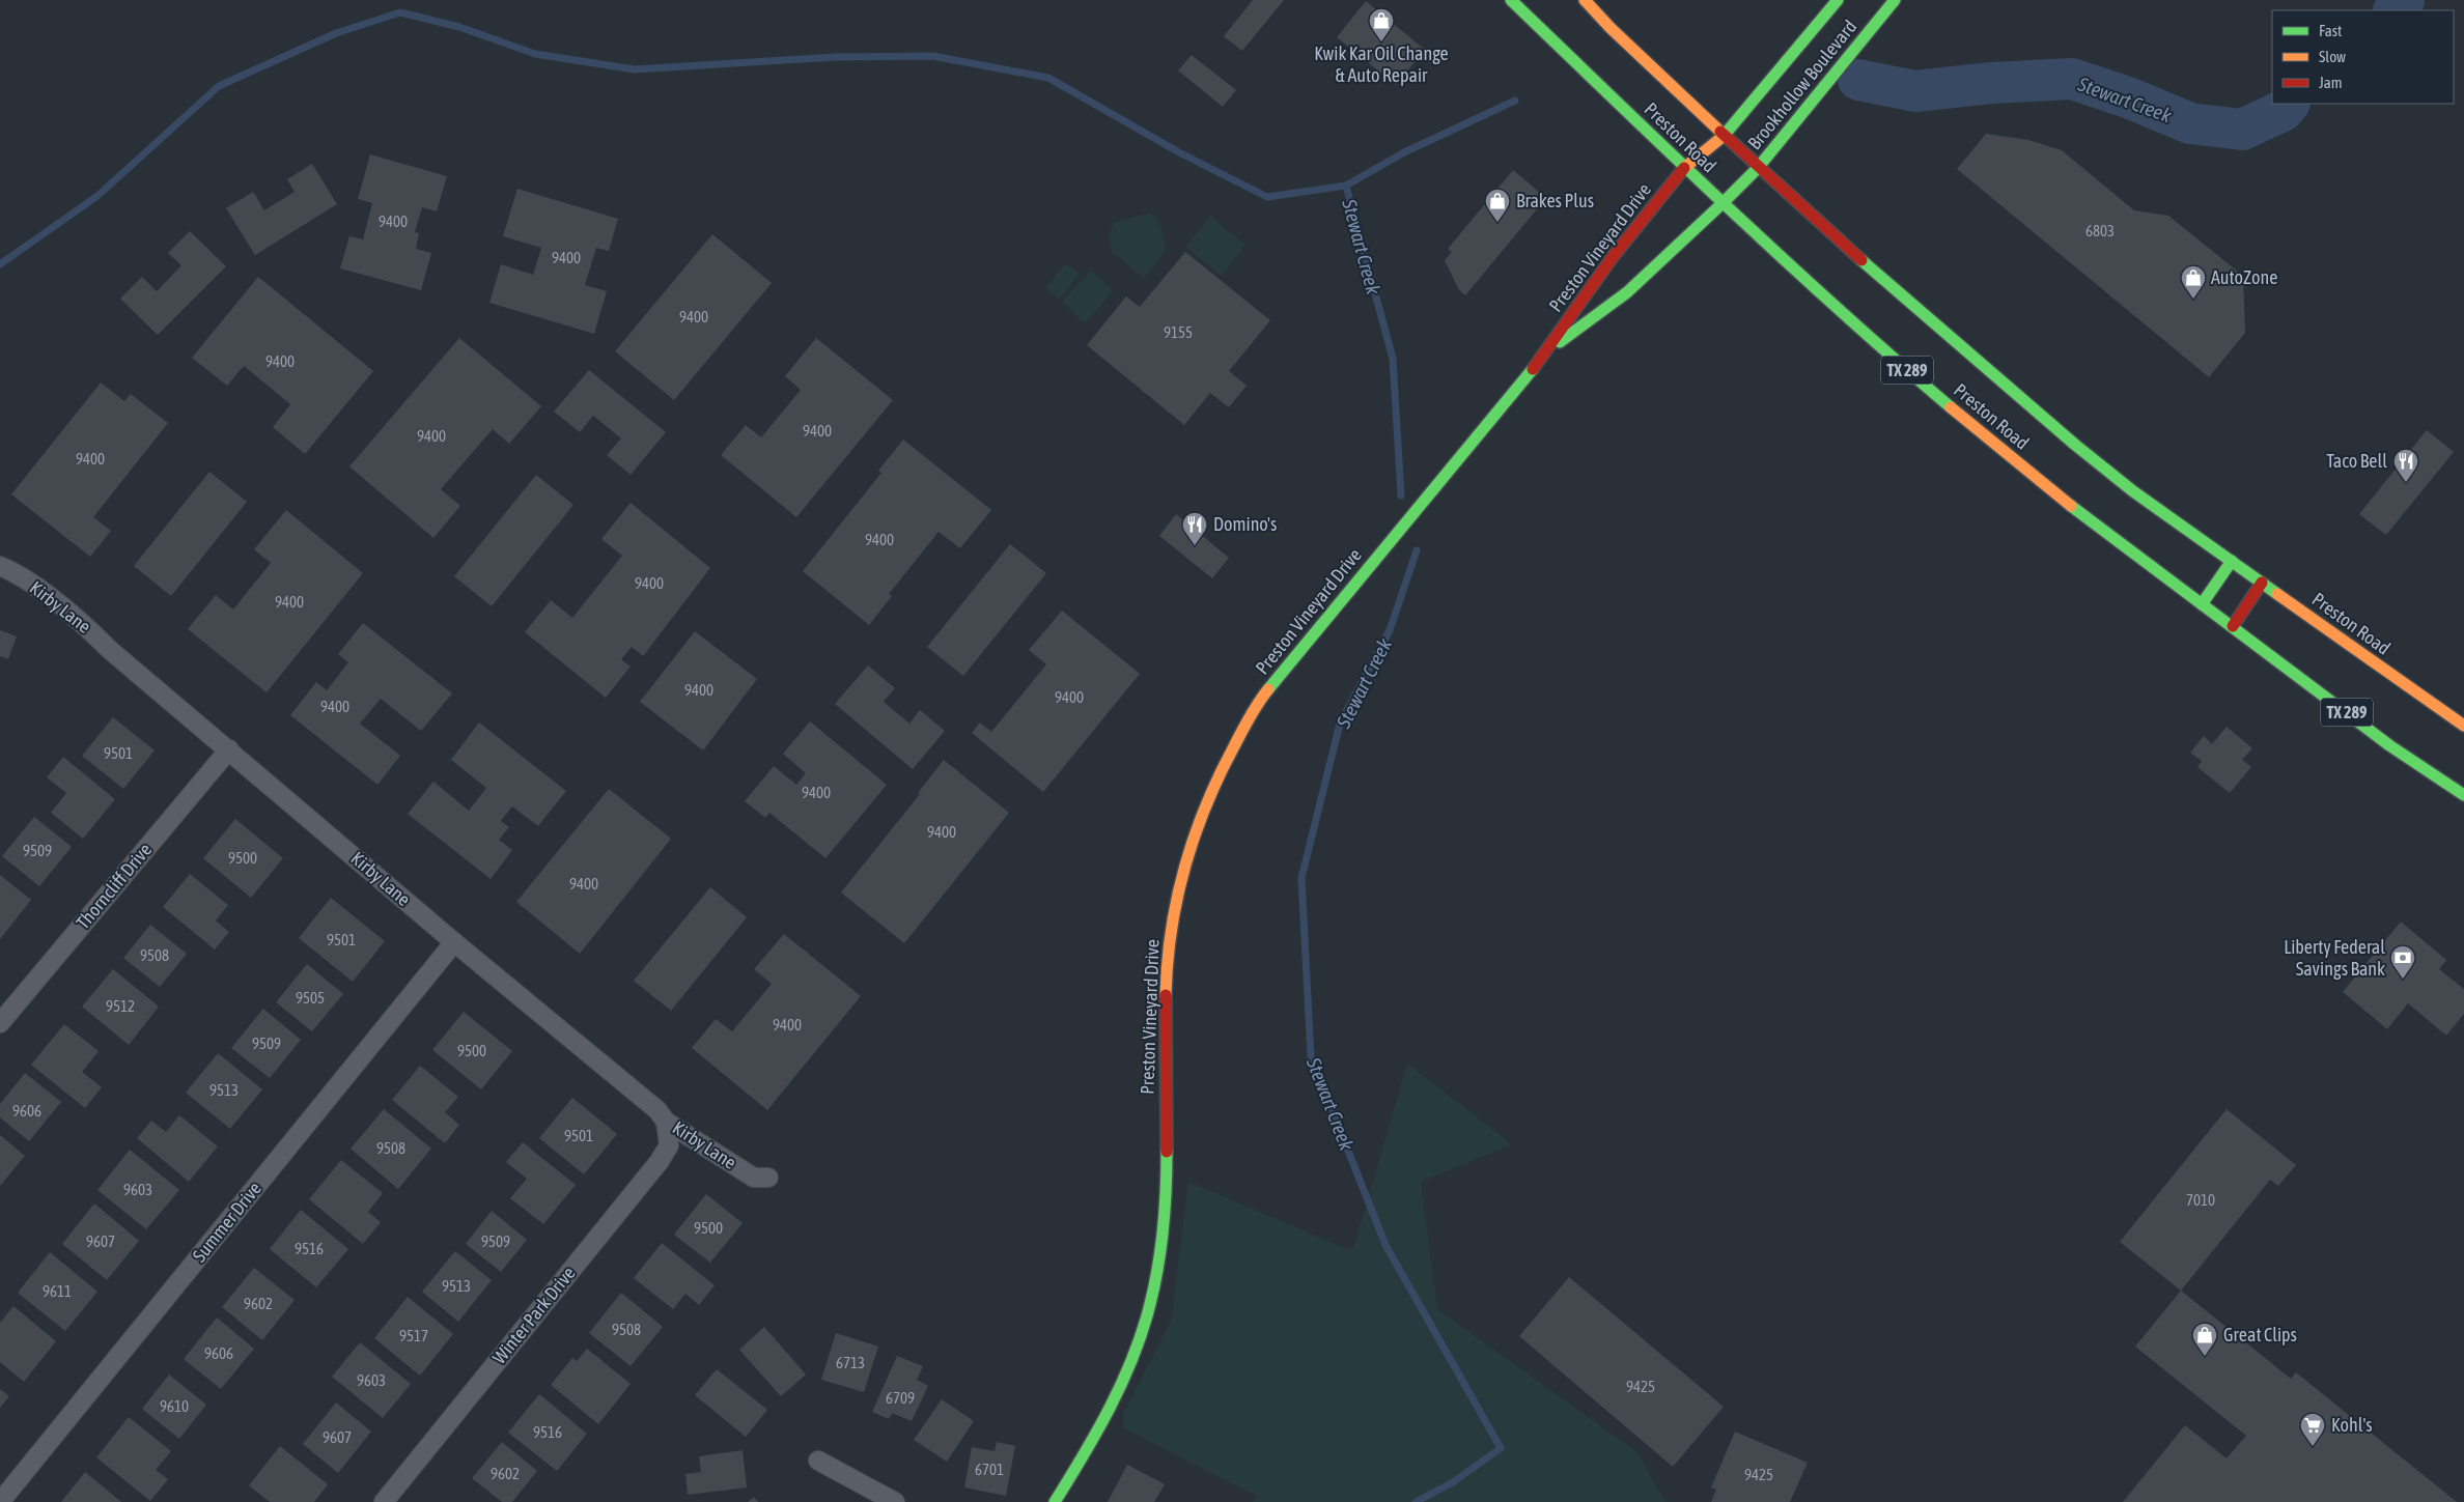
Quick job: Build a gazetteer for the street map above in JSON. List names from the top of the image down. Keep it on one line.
{"streets":{"main road":["Brookhollow Boulevard","Preston Road","Preston Vineyard Drive","TX 289"],"street":["Kirby Lane","Thorncliff Drive","Summer Drive","Winter Park Drive"]},"crossings":[["Brookhollow Boulevard","Preston Road"],["Brookhollow Boulevard","Preston Vineyard Drive"],["Preston Road","Preston Vineyard Drive"],["Kirby Lane","Thorncliff Drive"],["Kirby Lane","Summer Drive"],["Kirby Lane","Winter Park Drive"]],"water":["Stewart Creek"],"places":{"shop":["Kwik Kar Oil Change & Auto Repair","Brakes Plus","AutoZone","Great Clips"],"restaurant":["Taco Bell","Domino's"],"bank":["Liberty Federal Savings Bank"],"supermarket":["Kohl's"]},"house_numbers":["9400","6803","9400","9400","9155","9400","9400","9400","9400","9400","9400","9400","9400","9400","9400","9501","9400","9400","9509","9500","9400","9501","9508","9505","9512","9400","9509","9500","9513","9606","9501","9508","9603","7010","9500","9607","9509","9516","9513","9611","9602","9508","9517","9606","6713","9603","9425","6709","9610","9516","9607","6701","9602","9425"],"legend":["Fast","Slow","Jam"]}
